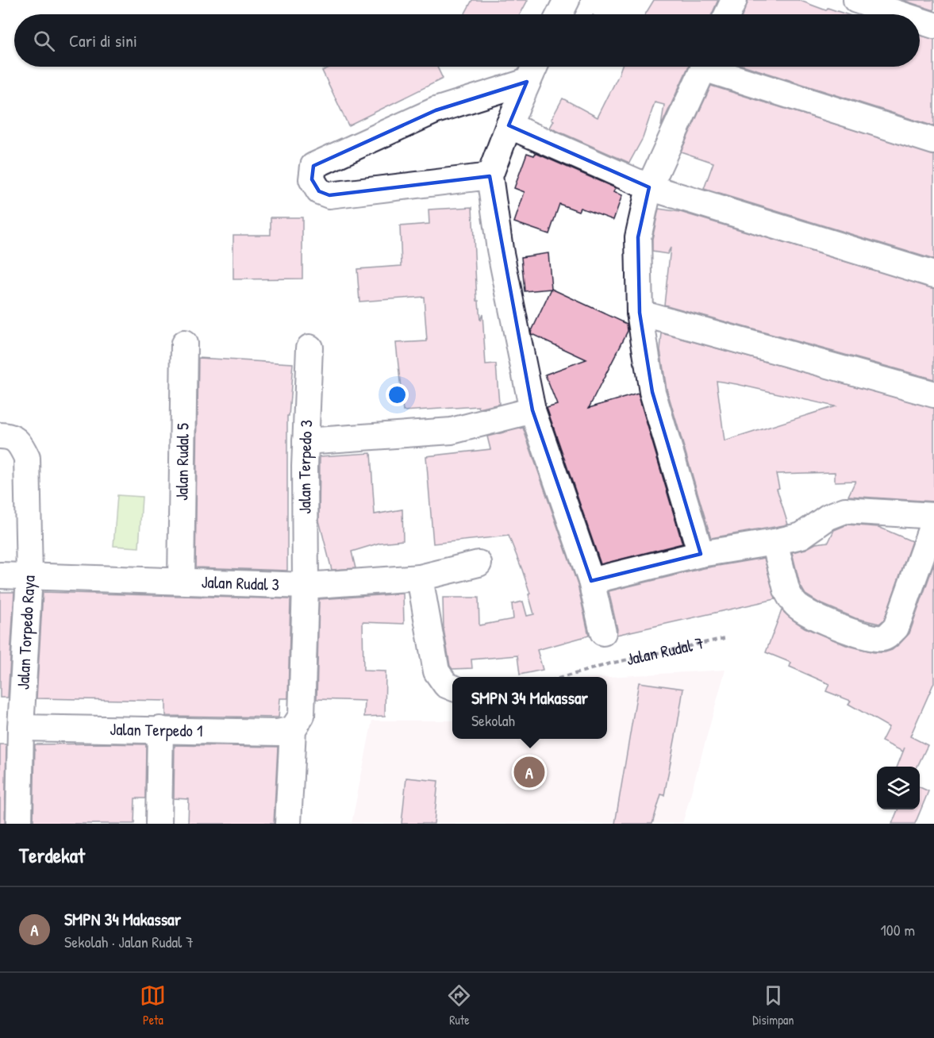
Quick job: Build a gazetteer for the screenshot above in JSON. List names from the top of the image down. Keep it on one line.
{"streets":{"street":["Jalan Rudal 5","Jalan Terpedo 3","Jalan Rudal 3","Jalan Torpedo Raya","Jalan Terpedo 1"],"path":["Jalan Rudal 7"]},"crossings":[["Jalan Rudal 5","Jalan Rudal 3"],["Jalan Terpedo 3","Jalan Rudal 3"],["Jalan Terpedo 3","Jalan Terpedo 1"],["Jalan Rudal 3","Jalan Torpedo Raya"],["Jalan Torpedo Raya","Jalan Terpedo 1"]],"page":{"search":"Cari di sini","popup":["SMPN 34 Makassar","Sekolah"],"pins":"A","heading":"Terdekat","list":[{"mark":"A","name":"SMPN 34 Makassar","note":"Sekolah · Jalan Rudal 7","value":"100 m"}],"nav":["Peta","Rute","Disimpan"]}}
